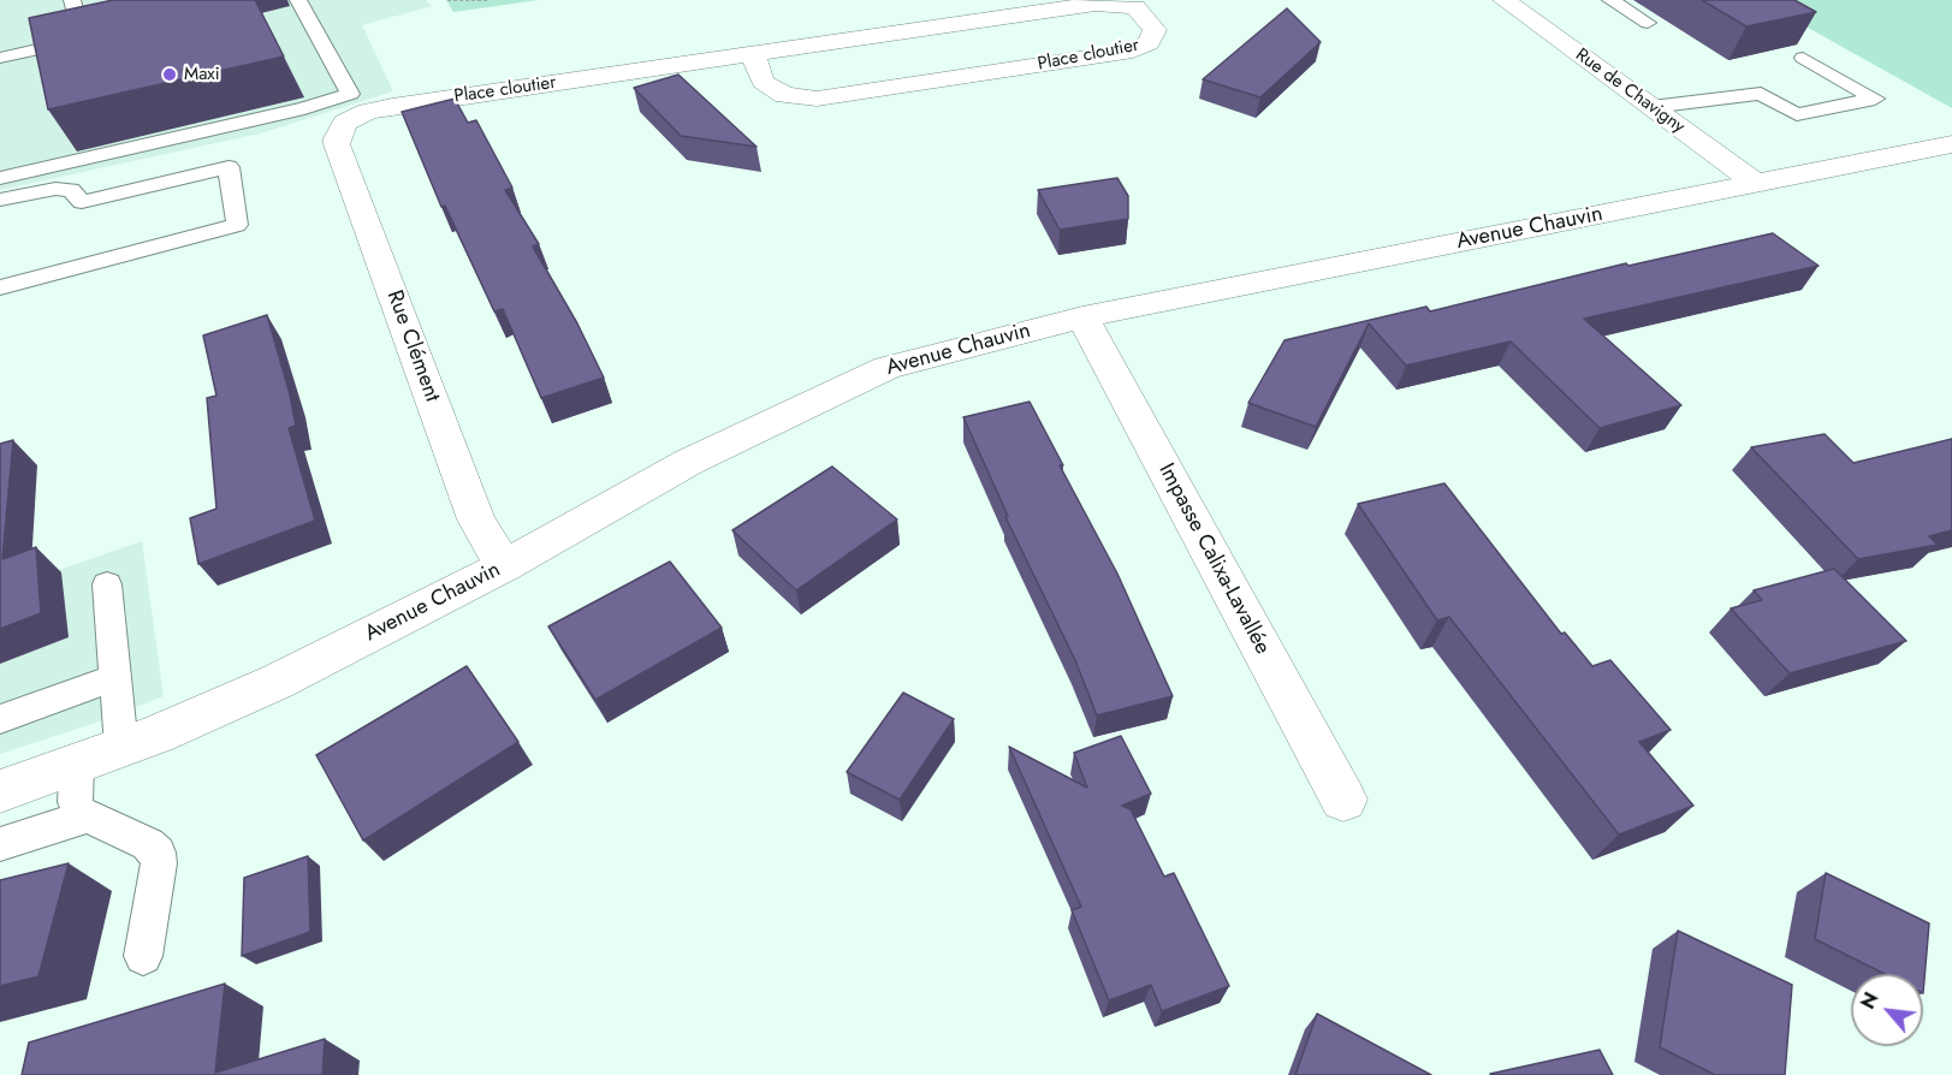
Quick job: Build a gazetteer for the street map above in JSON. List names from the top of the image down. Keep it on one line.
{"streets":{"street":["Place cloutier","Rue de Chavigny","Avenue Chauvin","Rue Clément","Impasse Calixa-Lavallée"]},"crossings":[["Place cloutier","Rue Clément"],["Rue de Chavigny","Avenue Chauvin"],["Avenue Chauvin","Rue Clément"],["Avenue Chauvin","Impasse Calixa-Lavallée"]],"places":["Maxi"],"north":"top left"}
